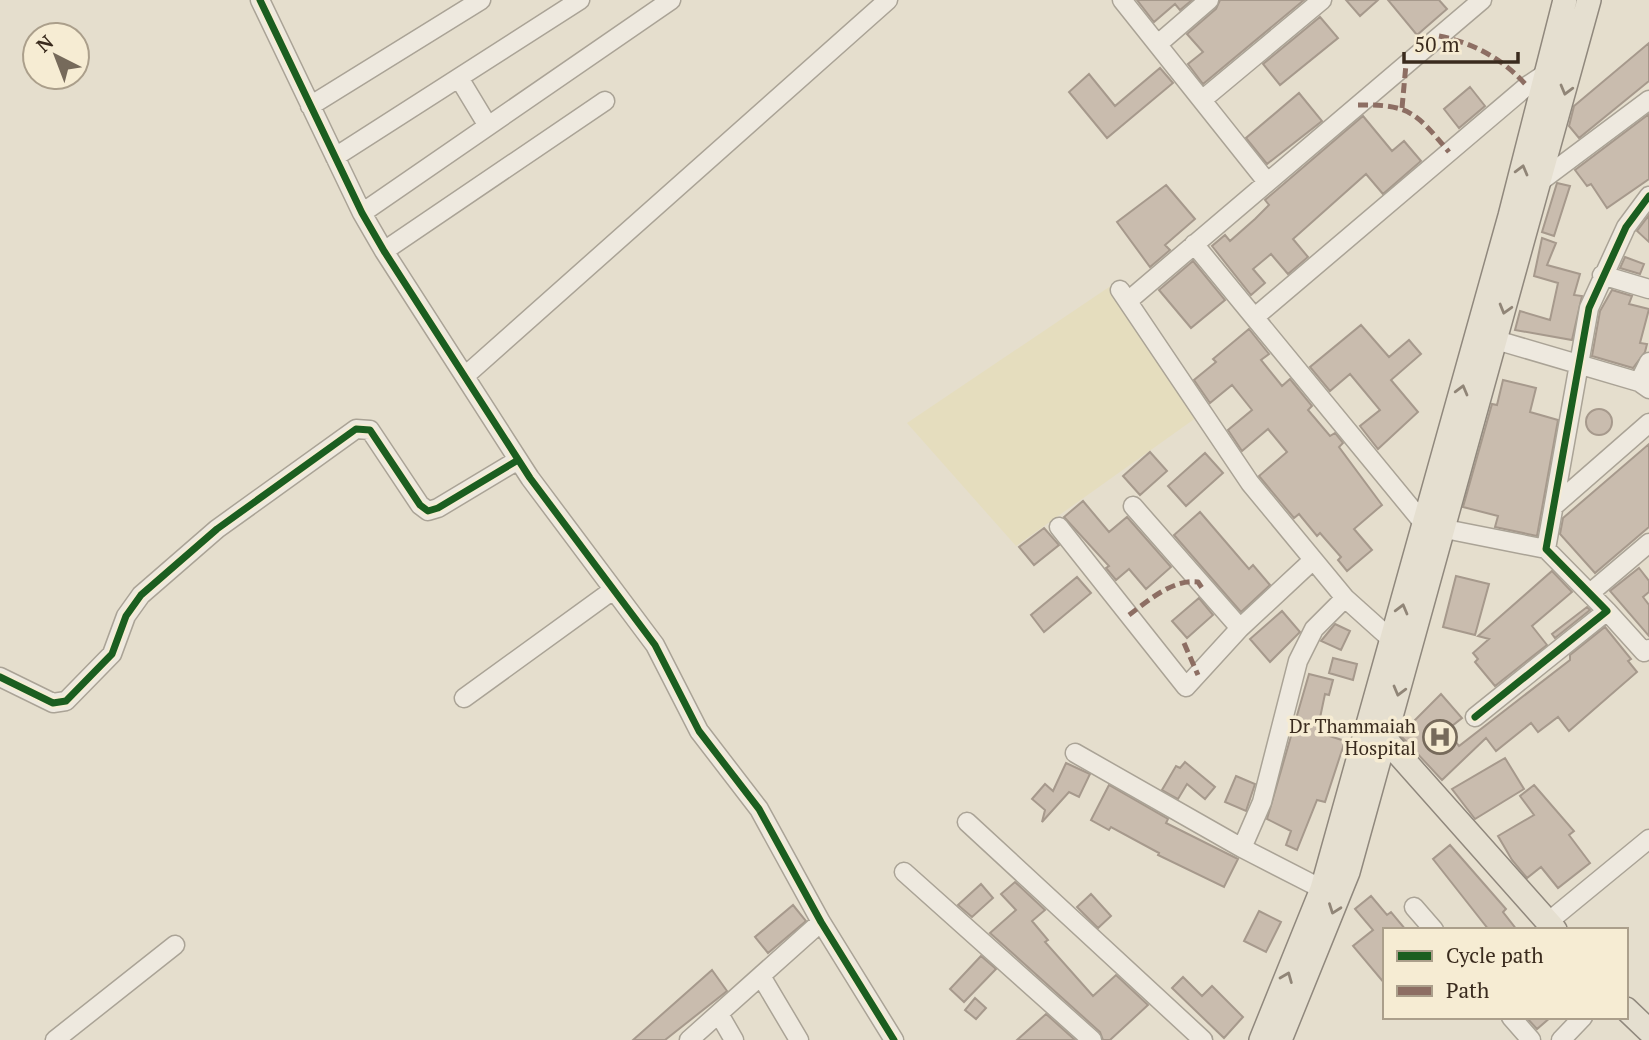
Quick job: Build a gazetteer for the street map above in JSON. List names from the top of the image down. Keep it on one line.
{"places":{"hospital":["Dr Thammaiah Hospital"]},"legend":["Cycle path","Path"],"scale_bar":"50 m","north":"top left"}
